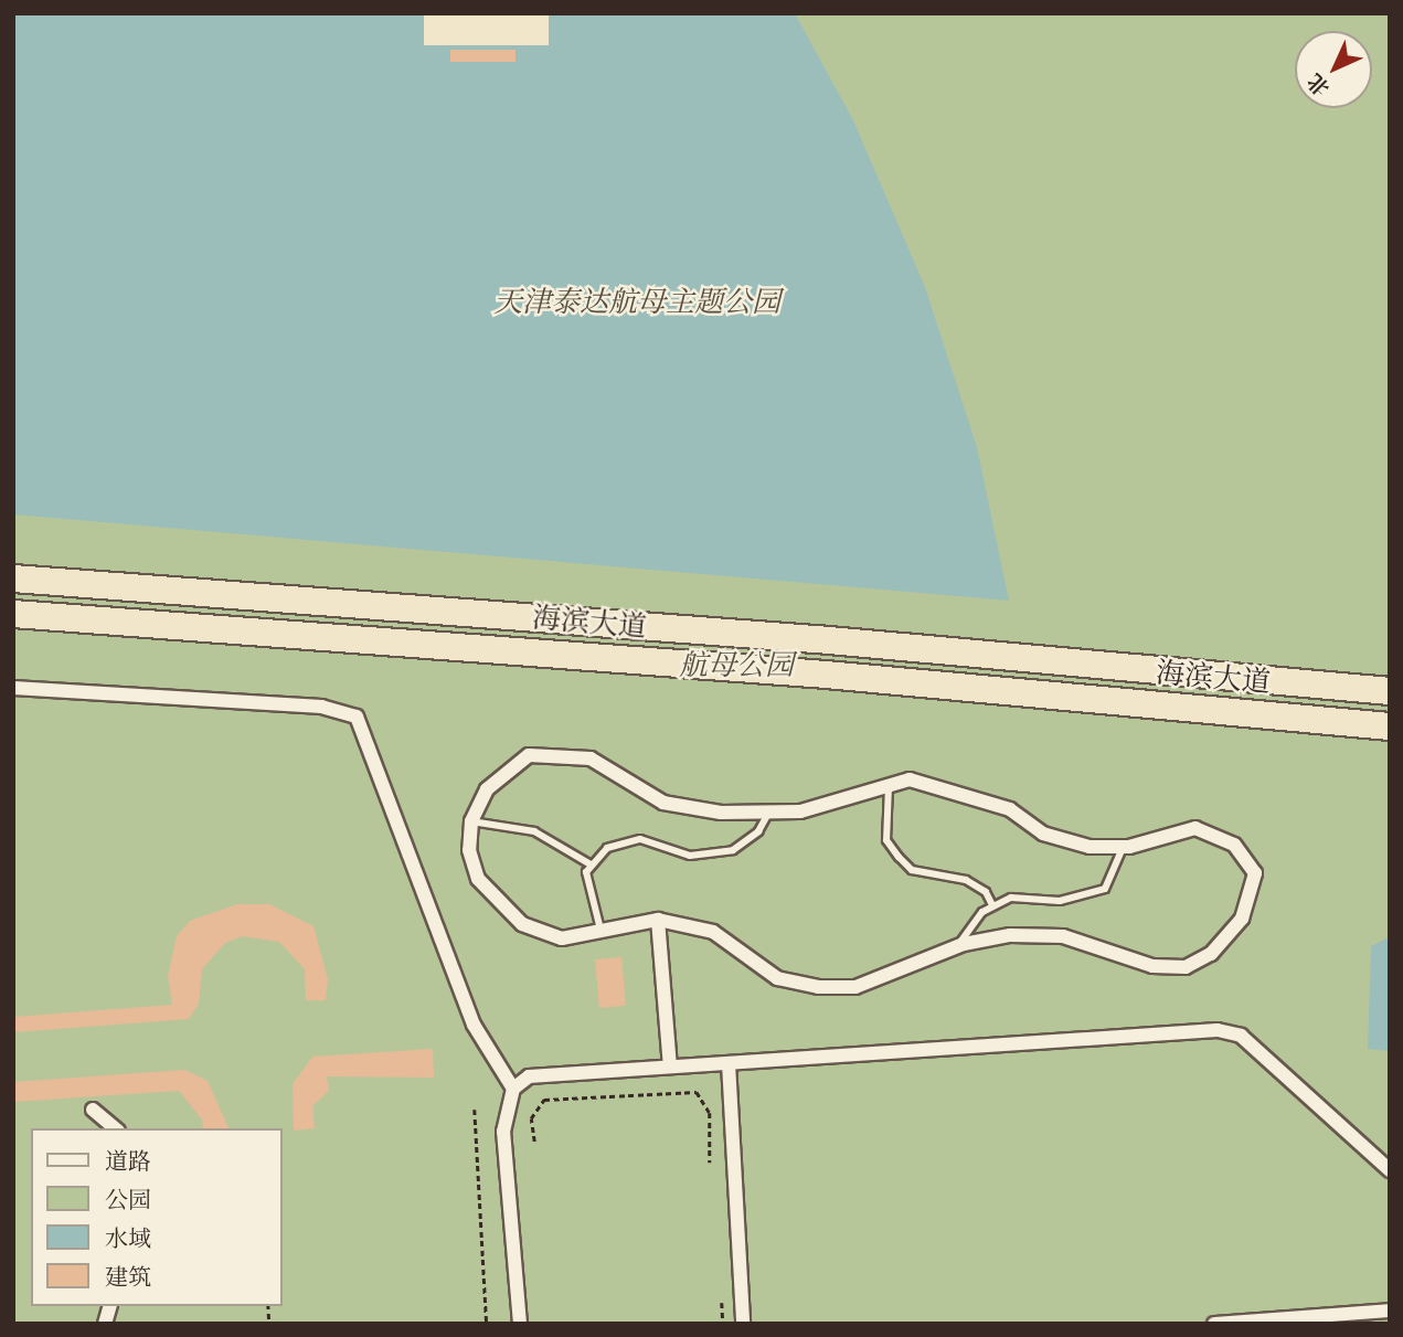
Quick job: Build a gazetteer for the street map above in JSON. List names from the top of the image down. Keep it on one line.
{"streets":{"highway":["海滨大道"]},"parks":["天津泰达航母主题公园","航母公园"],"legend":["道路","公园","水域","建筑"],"north":"bottom left"}
